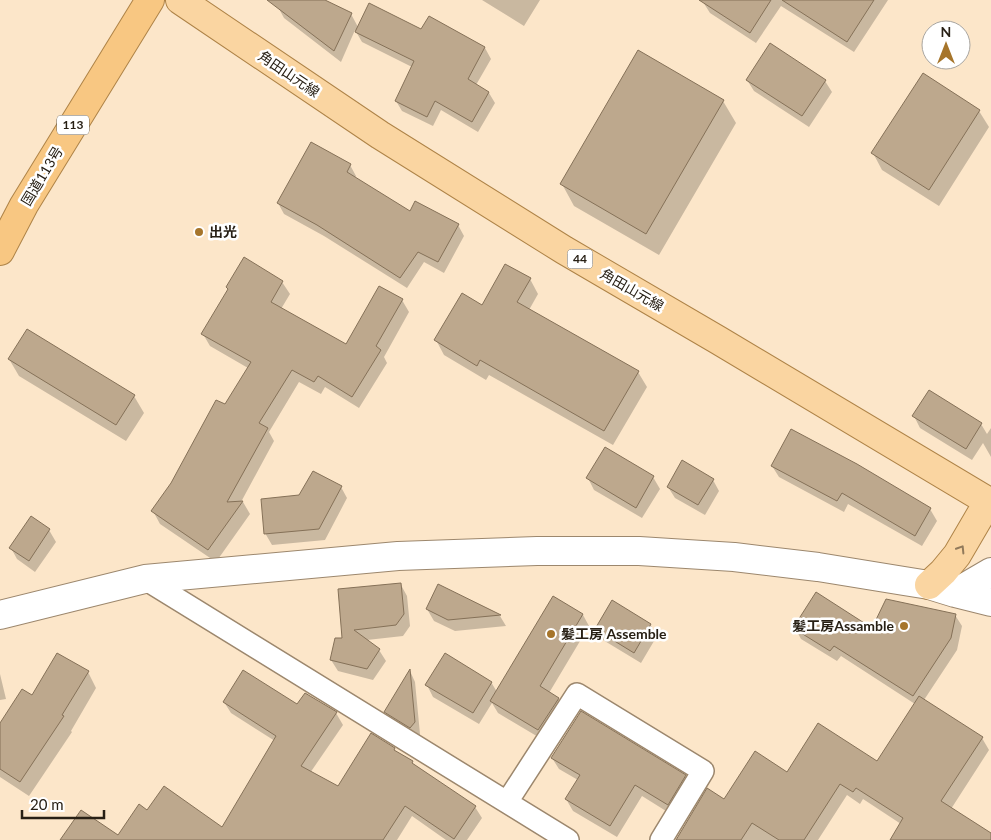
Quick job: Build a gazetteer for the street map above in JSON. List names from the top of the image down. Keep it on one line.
{"streets":{"highway":["113","国道113号"],"main road":["角田山元線","44"]},"places":["出光","髪工房Assamble","髪工房 Assemble"],"scale_bar":"20 m","north":"top"}
